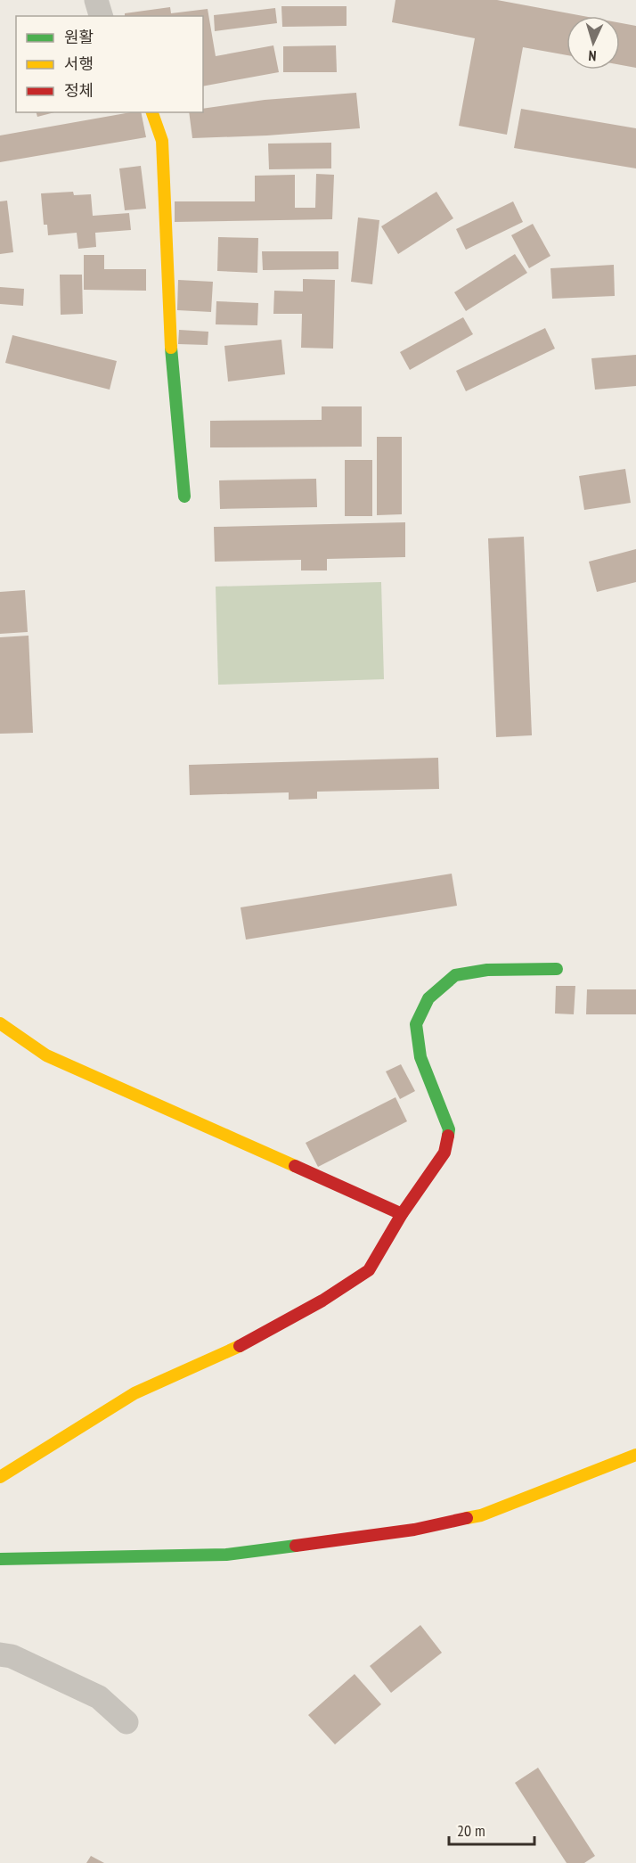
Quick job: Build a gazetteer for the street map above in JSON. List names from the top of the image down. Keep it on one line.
{"legend":["원활","서행","정체"],"scale_bar":"20 m","north":"bottom"}
